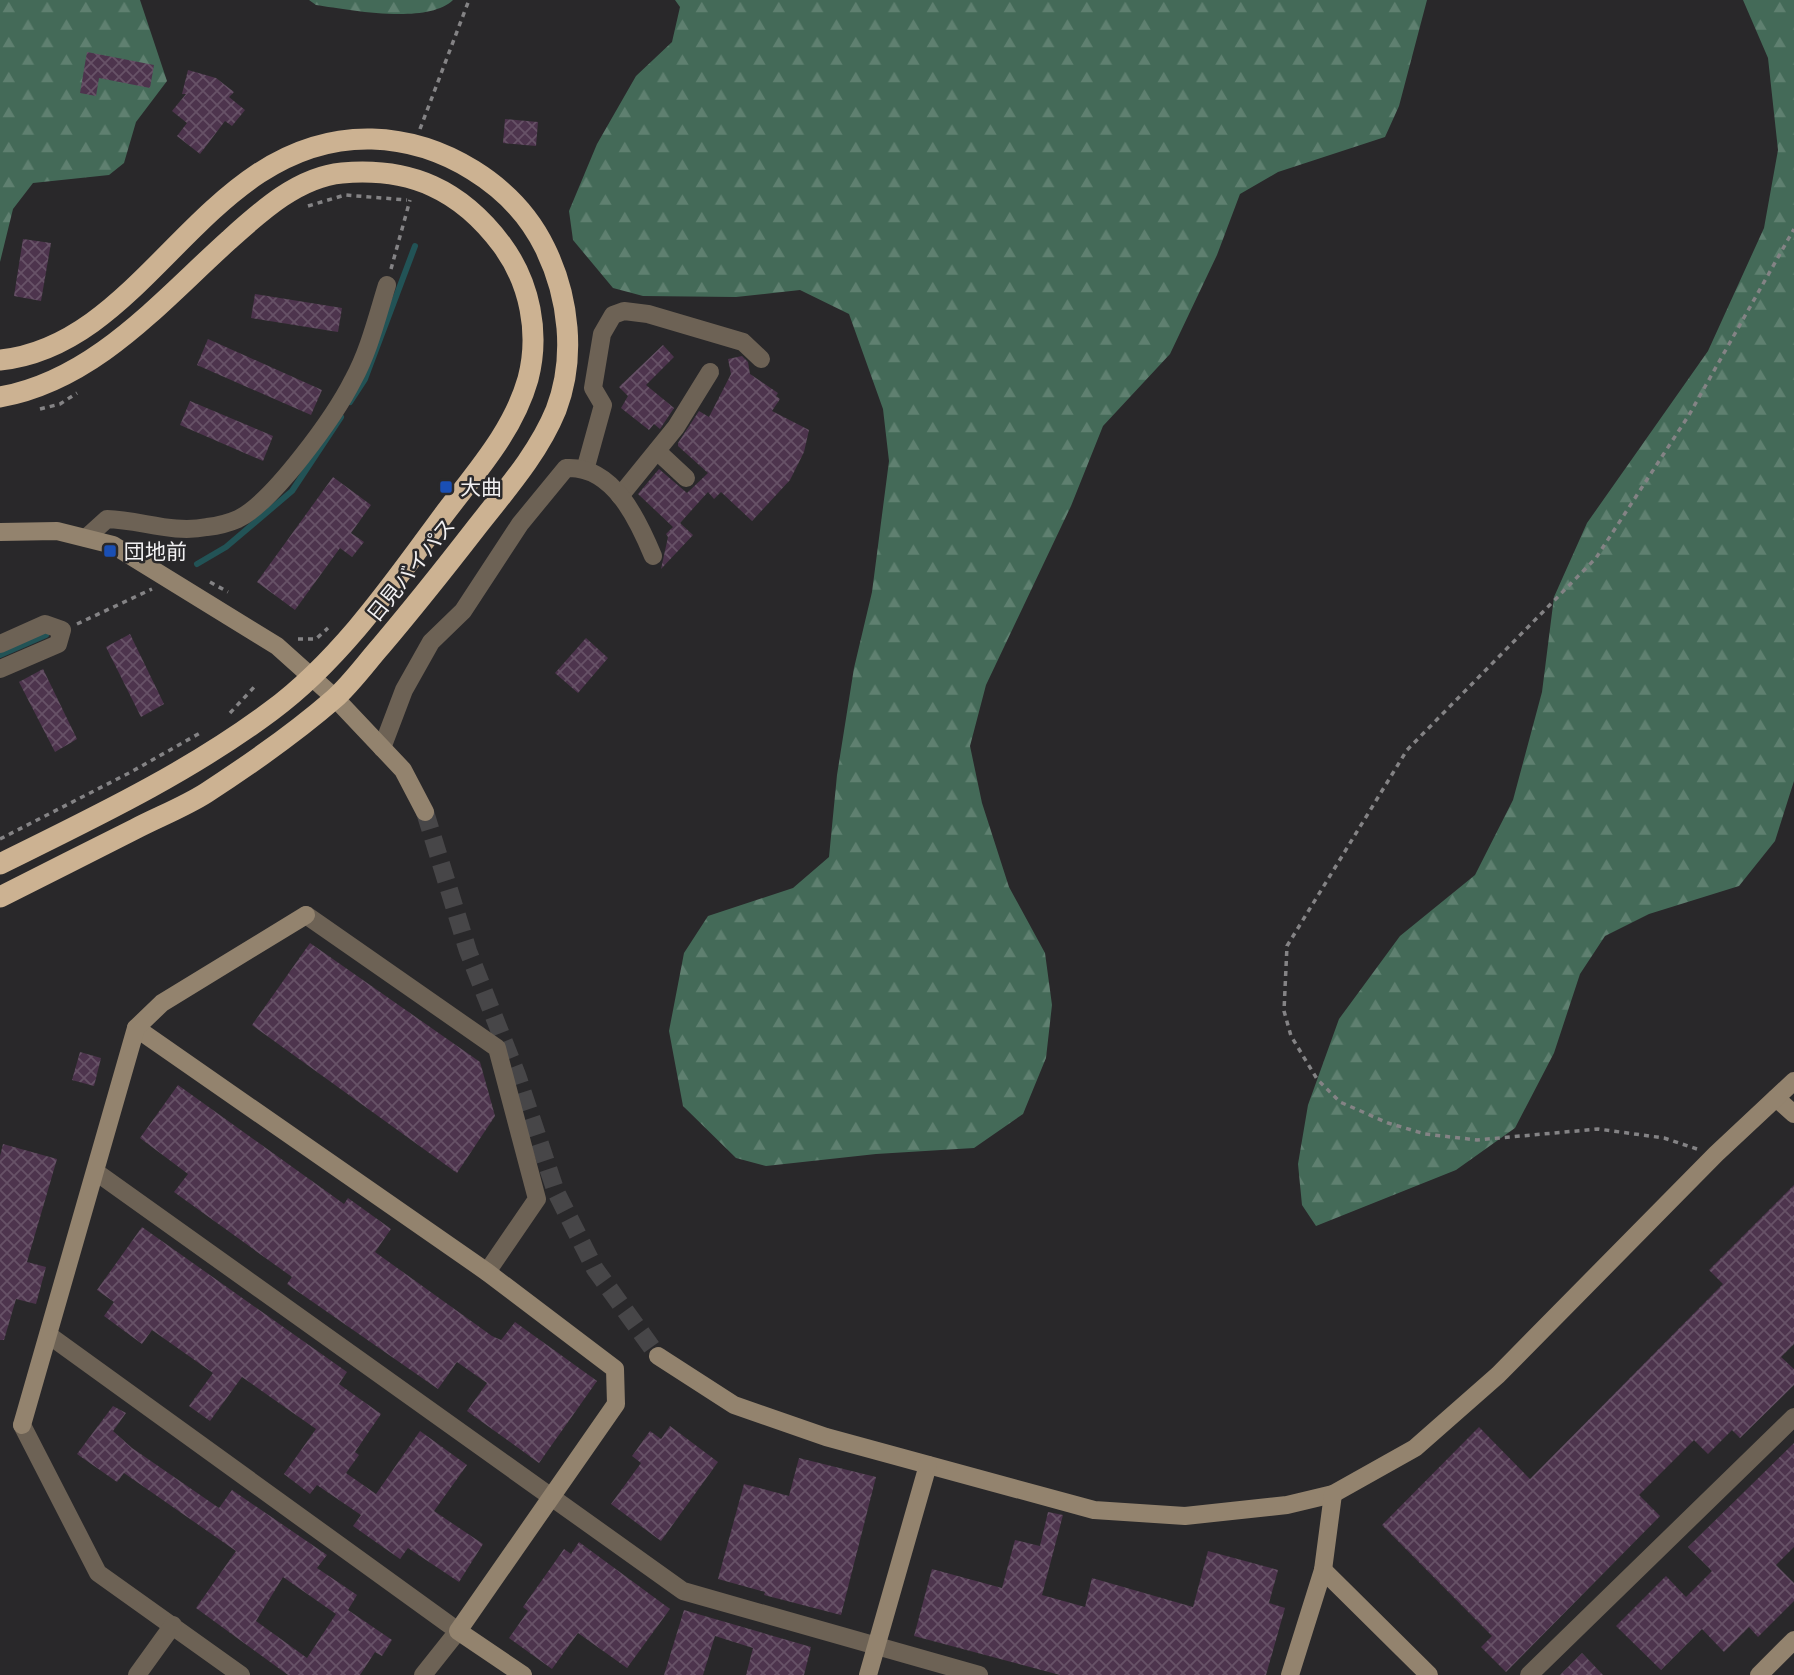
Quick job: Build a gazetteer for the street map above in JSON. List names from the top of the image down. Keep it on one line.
{"streets":{"highway":["日見バイパス"]},"places":{"transit":["大曲","団地前"]}}
